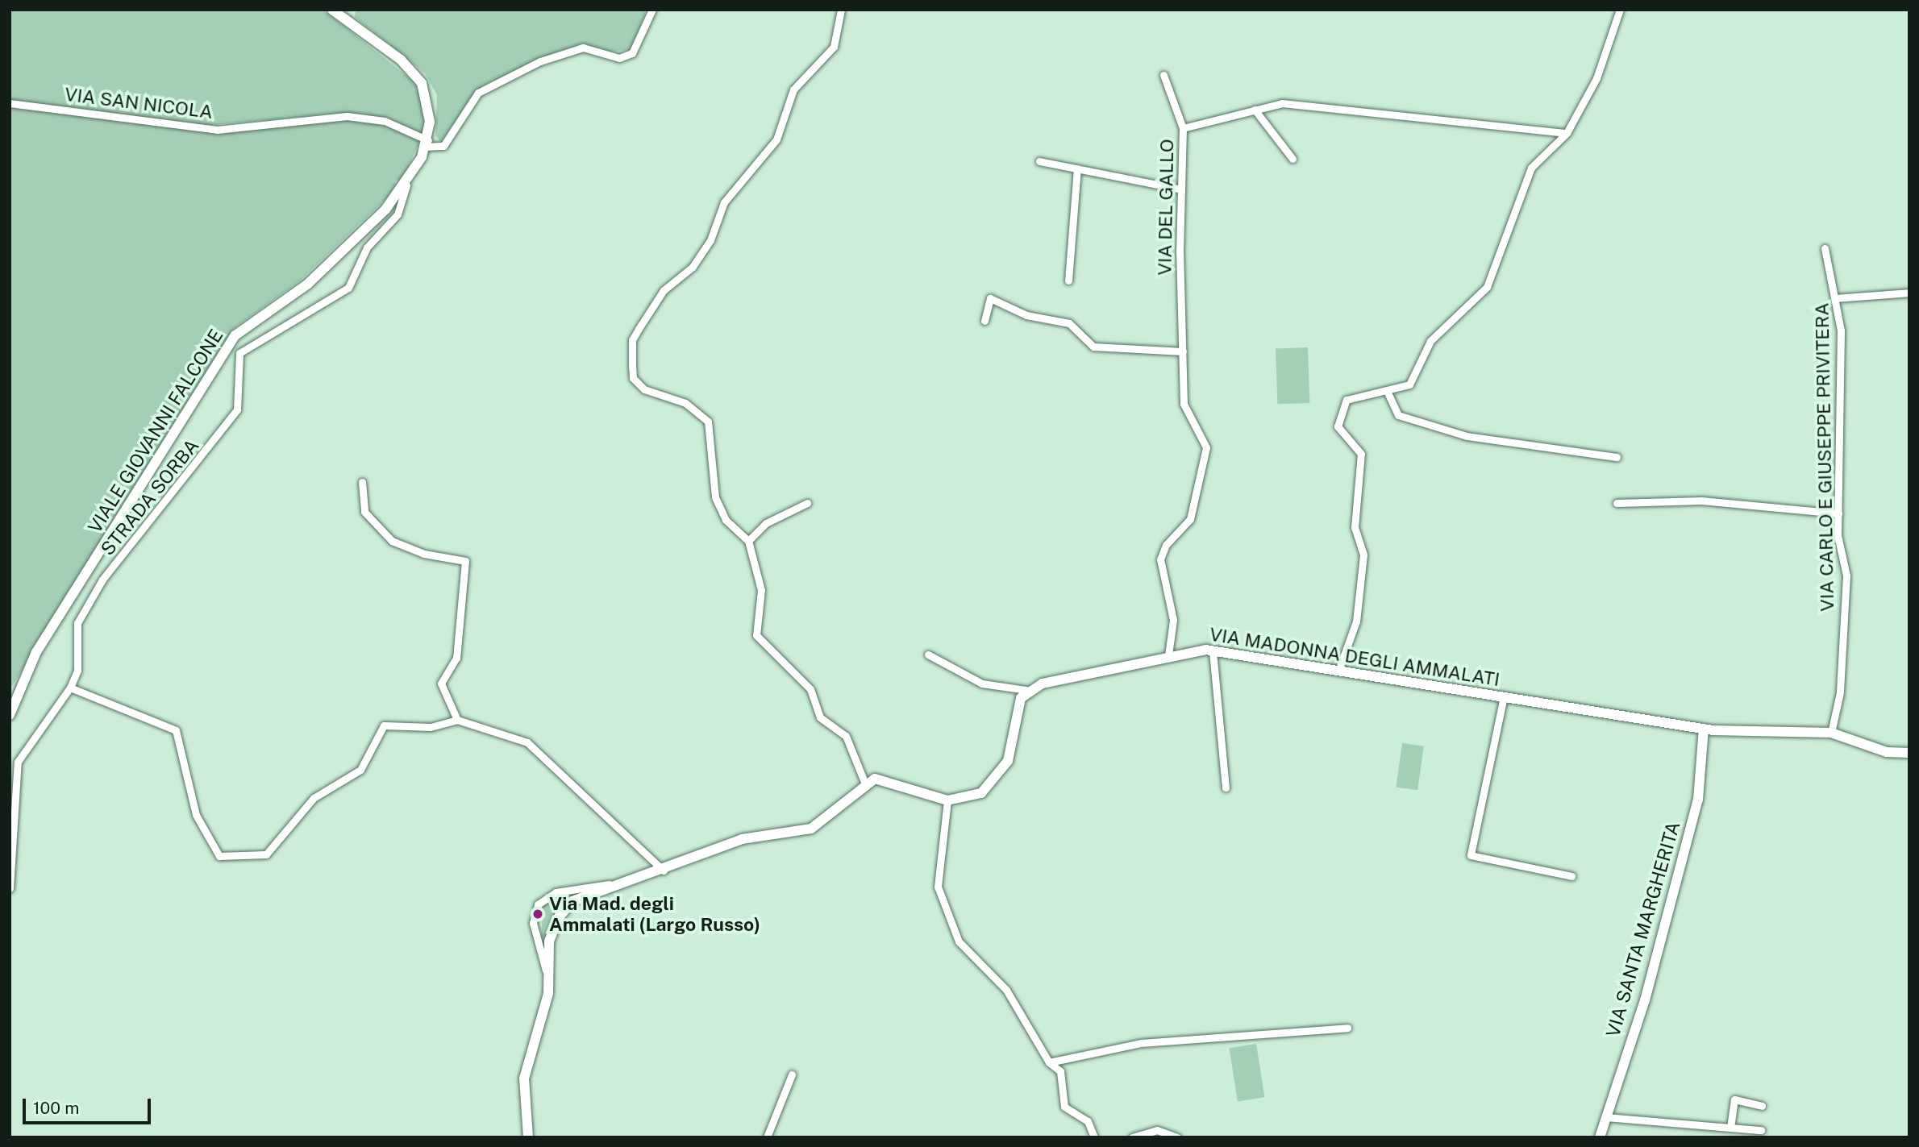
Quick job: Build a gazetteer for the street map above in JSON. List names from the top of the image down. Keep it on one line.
{"streets":{"street":["VIA SAN NICOLA","VIA DEL GALLO","VIALE GIOVANNI FALCONE","VIA CARLO E GIUSEPPE PRIVITERA","STRADA SORBA","VIA MADONNA DEGLI AMMALATI","VIA SANTA MARGHERITA"]},"crossings":[["VIA SAN NICOLA","VIALE GIOVANNI FALCONE"],["VIA DEL GALLO","VIA MADONNA DEGLI AMMALATI"],["VIALE GIOVANNI FALCONE","STRADA SORBA"],["VIA CARLO E GIUSEPPE PRIVITERA","VIA MADONNA DEGLI AMMALATI"],["VIA MADONNA DEGLI AMMALATI","VIA SANTA MARGHERITA"]],"places":["Via Mad. degli Ammalati (Largo Russo)"],"scale_bar":"100 m"}
